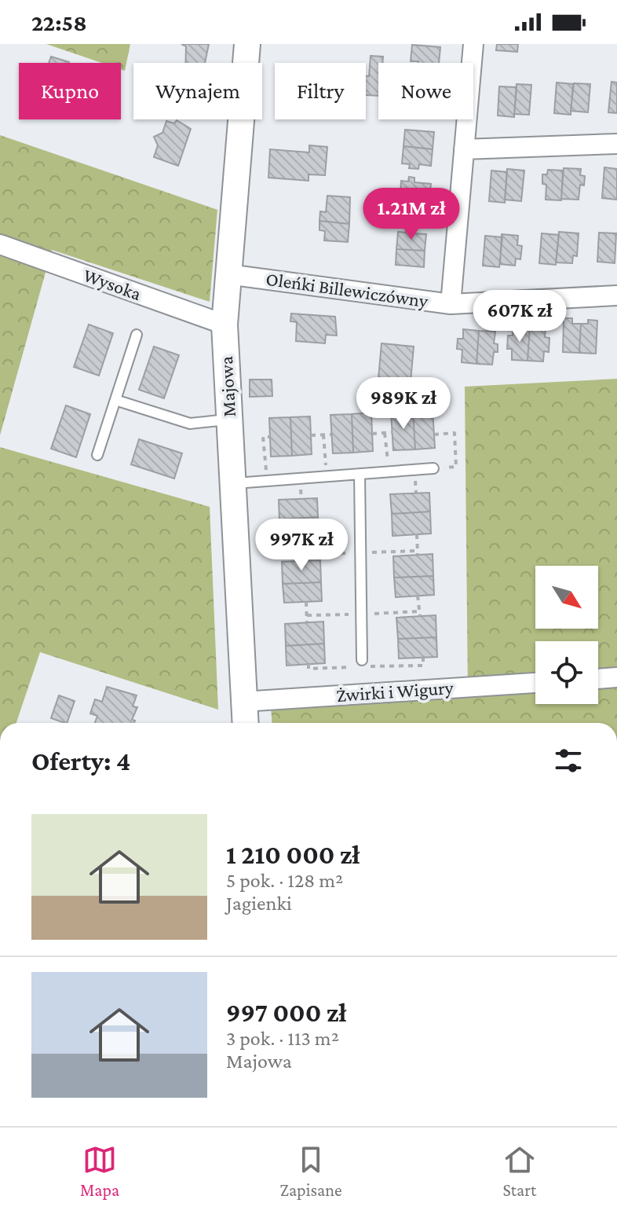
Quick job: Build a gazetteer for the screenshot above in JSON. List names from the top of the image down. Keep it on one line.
{"streets":{"street":["Wysoka","Oleńki Billewiczówny","Majowa","Żwirki i Wigury"]},"crossings":[["Wysoka","Majowa"],["Oleńki Billewiczówny","Majowa"],["Majowa","Żwirki i Wigury"]],"north":"bottom right","page":{"status":"22:58","chip":["Kupno","Wynajem","Filtry","Nowe"],"price":["1.21M zł","607K zł","989K zł","997K zł"],"heading":"Oferty: 4","list":[{"name":"1 210 000 zł","note":"5 pok. · 128 m² · Jagienki"},{"name":"997 000 zł","note":"3 pok. · 113 m² · Majowa"}],"tabs":["Mapa","Zapisane","Start"]}}
